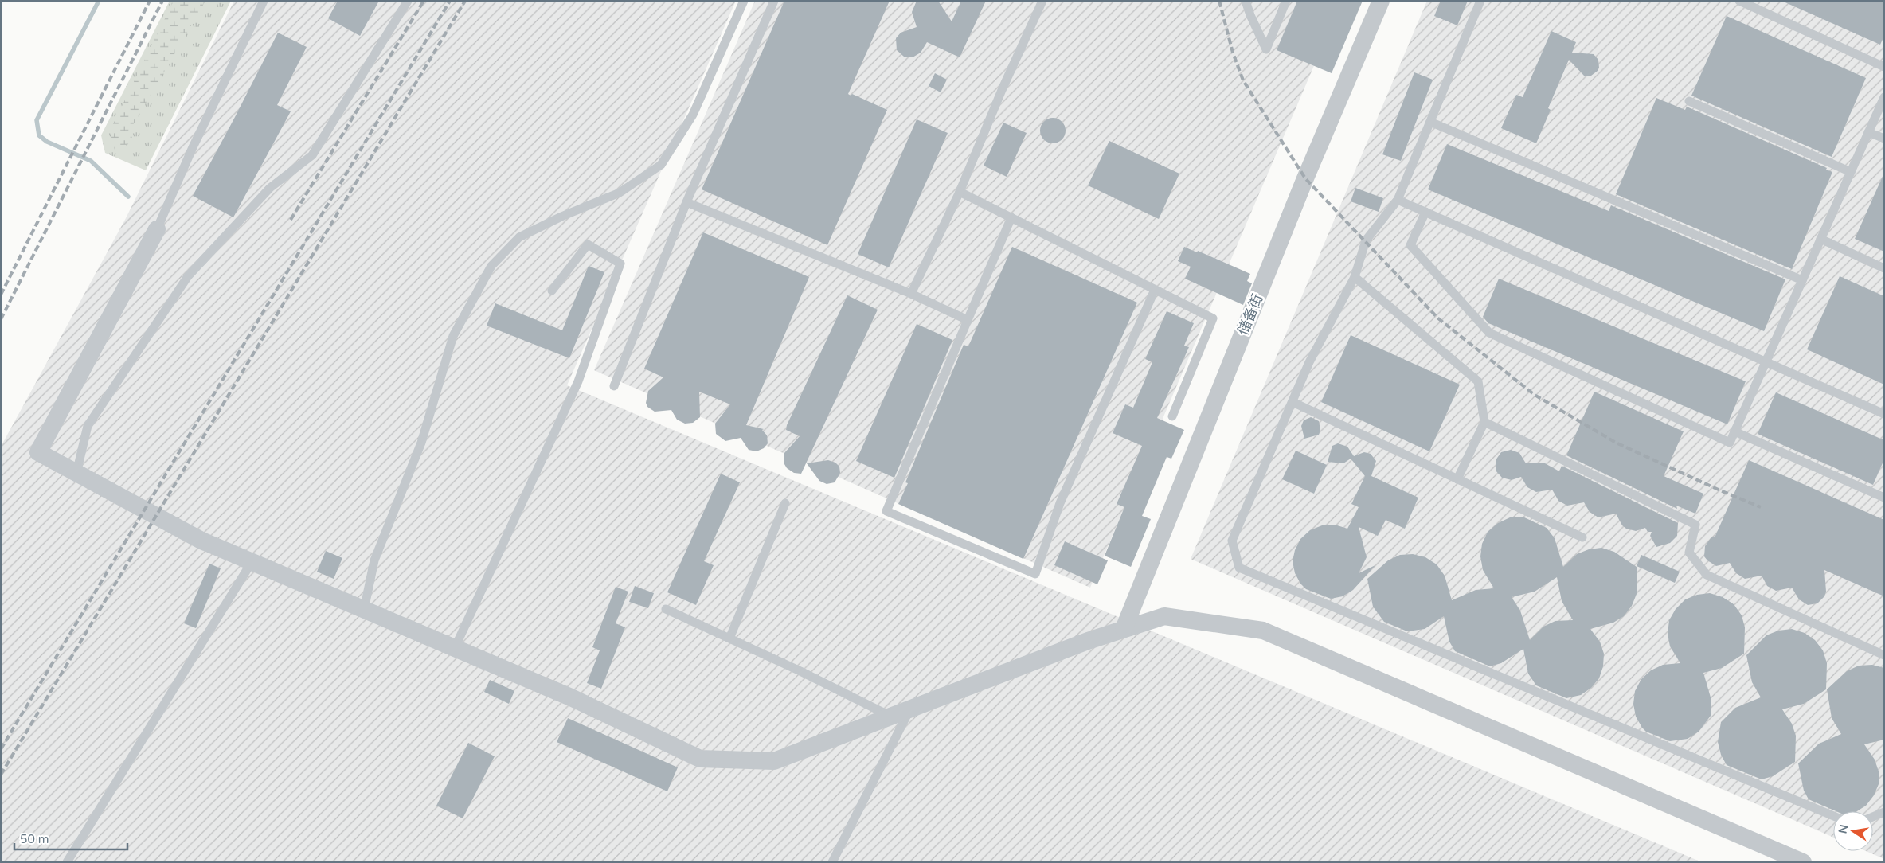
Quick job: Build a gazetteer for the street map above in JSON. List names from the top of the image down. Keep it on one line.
{"streets":{"street":["储备街"]},"scale_bar":"50 m","north":"left"}
